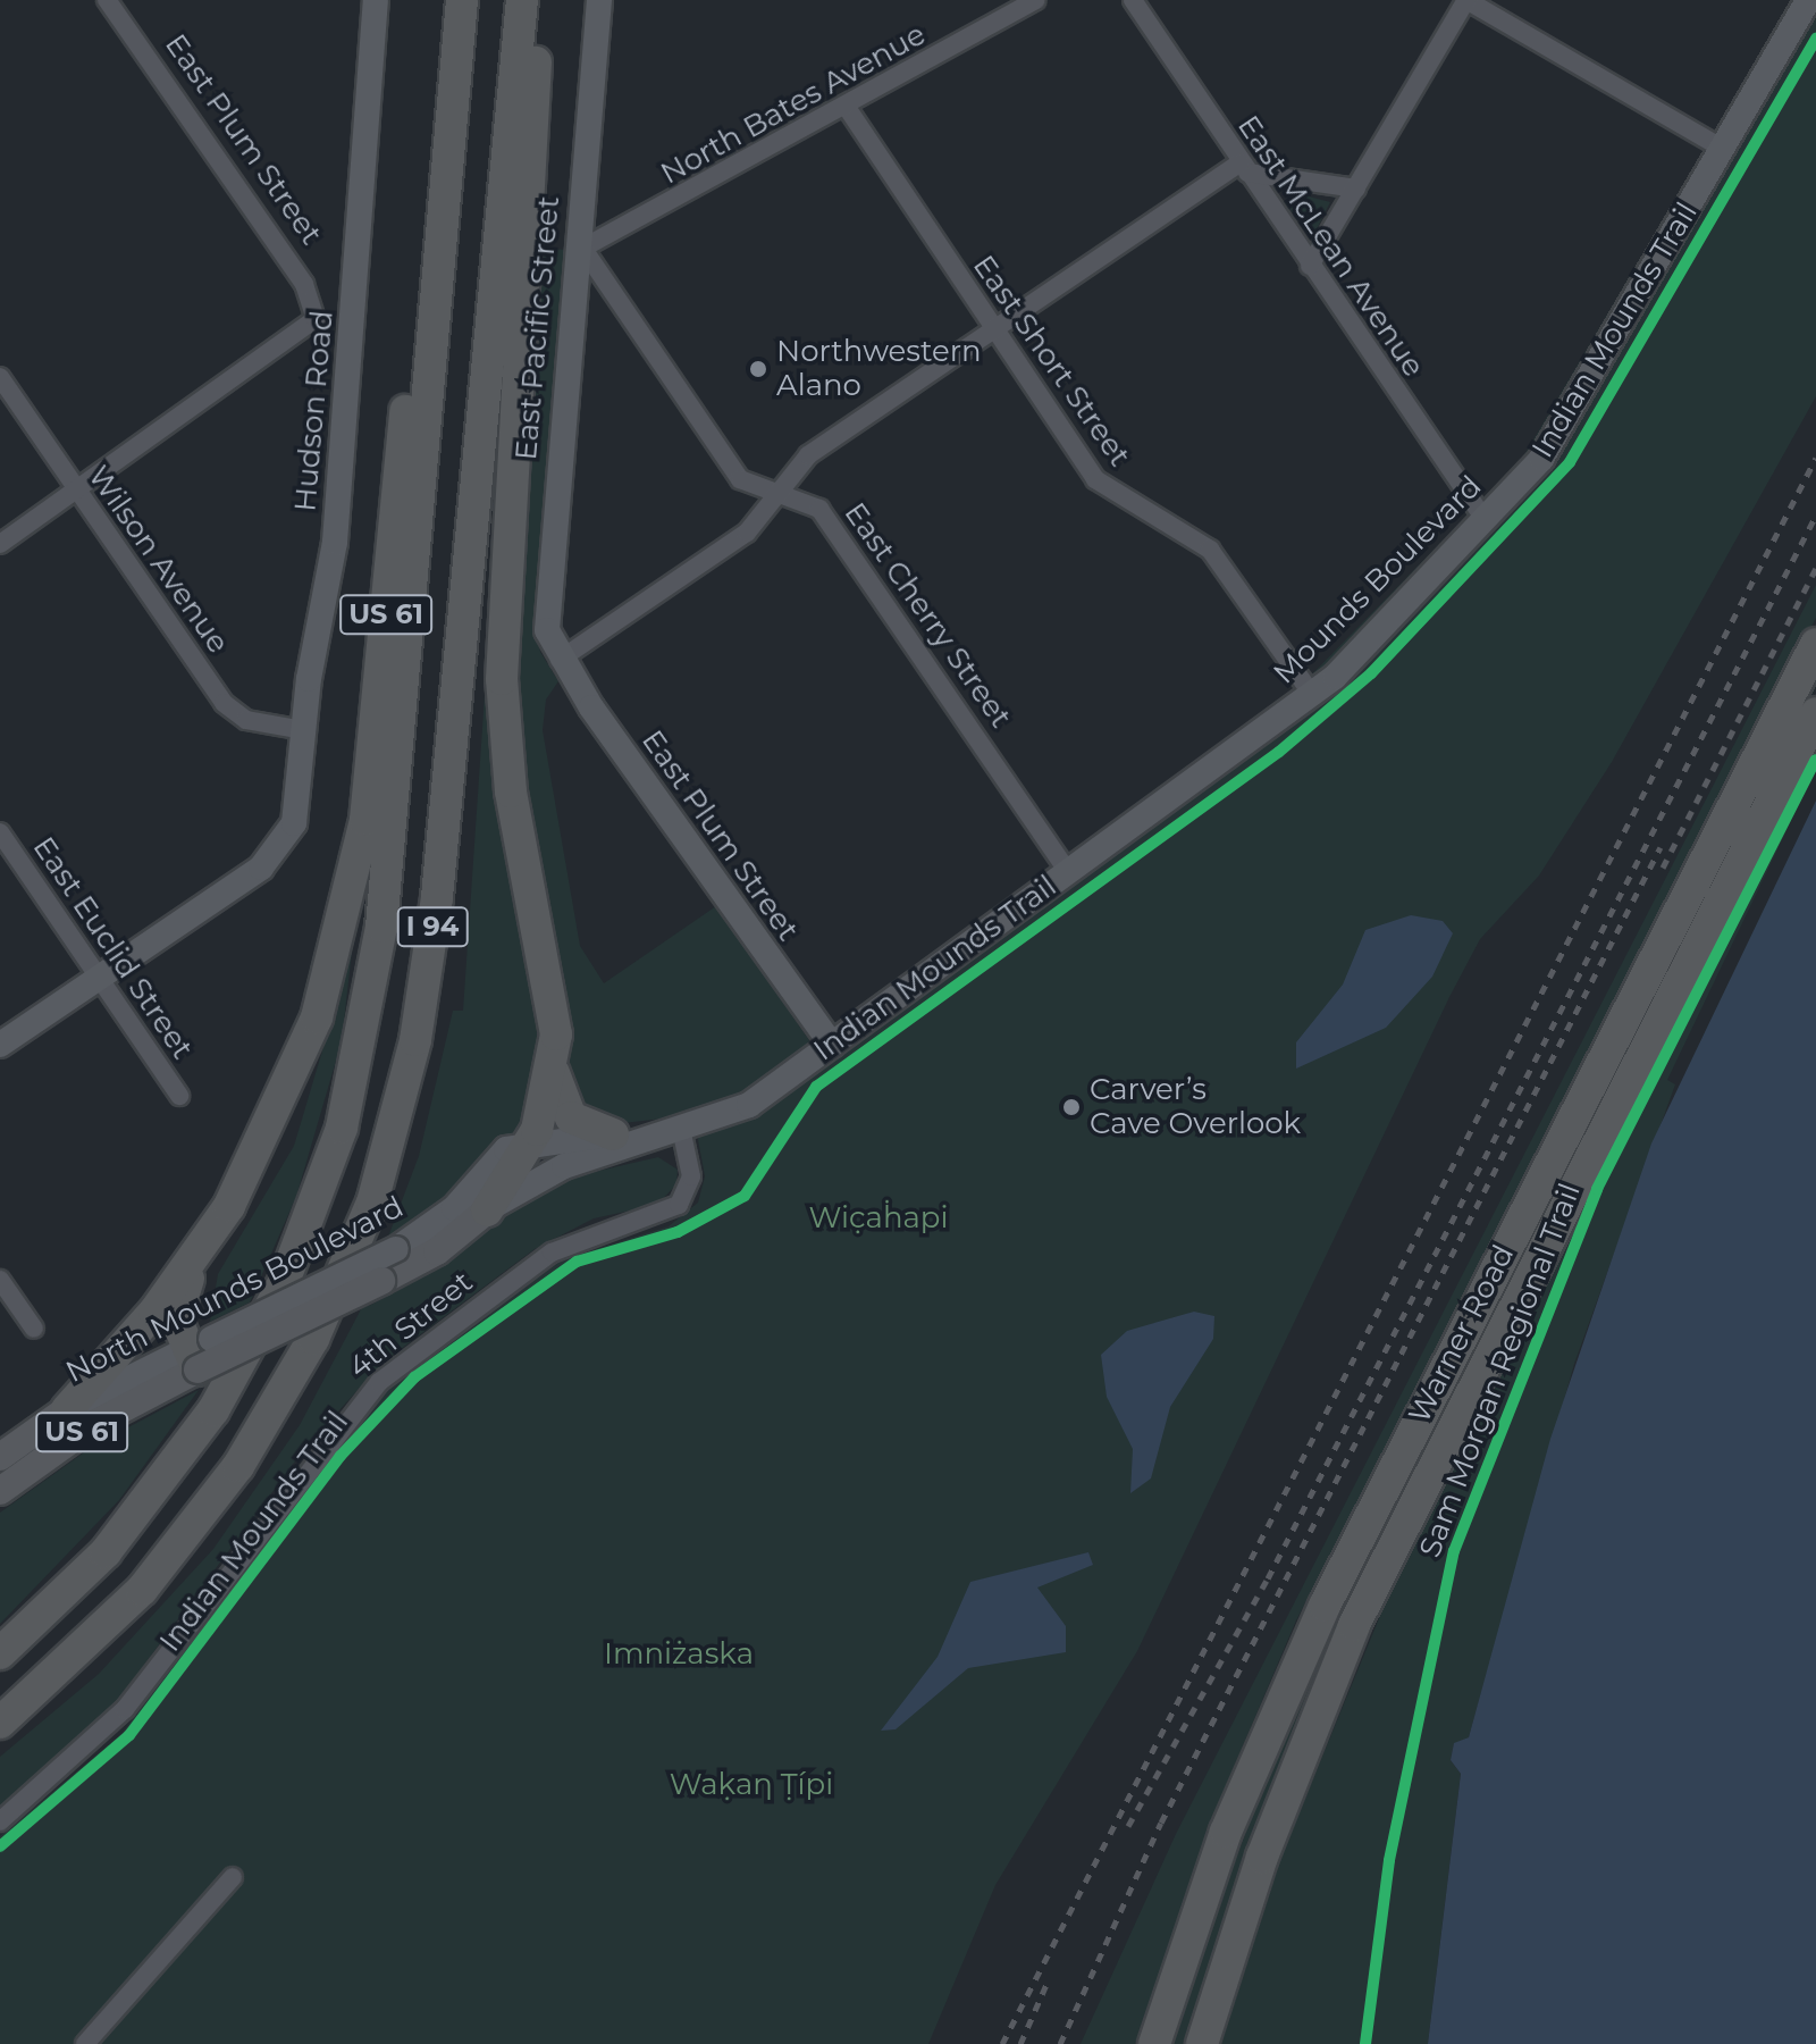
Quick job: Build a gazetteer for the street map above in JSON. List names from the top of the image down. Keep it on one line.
{"streets":{"highway":["US 61","I 94","Warner Road"],"main road":["North Mounds Boulevard"],"street":["North Bates Avenue","East Plum Street","East McLean Avenue","East Pacific Street","East Short Street","Hudson Road","Wilson Avenue","Mounds Boulevard","East Cherry Street","East Euclid Street","4th Street"],"cycle path":["Indian Mounds Trail","Sam Morgan Regional Trail"]},"crossings":[["North Bates Avenue","East Pacific Street"],["North Bates Avenue","East Short Street"],["North Bates Avenue","East Cherry Street"],["East Plum Street","East Pacific Street"],["East Plum Street","Wilson Avenue"],["East Plum Street","Mounds Boulevard"],["East McLean Avenue","Mounds Boulevard"],["East Pacific Street","East Cherry Street"],["East Short Street","Mounds Boulevard"],["Hudson Road","Wilson Avenue"],["Hudson Road","East Euclid Street"],["Mounds Boulevard","East Cherry Street"],["Mounds Boulevard","North Mounds Boulevard"],["Mounds Boulevard","4th Street"],["US 61","North Mounds Boulevard"],["North Mounds Boulevard","4th Street"]],"parks":["Wic̣aḣapi","Imniżaska","Waḳaƞ Ṭípi"],"places":["Northwestern Alano","Carver’s Cave Overlook"]}
